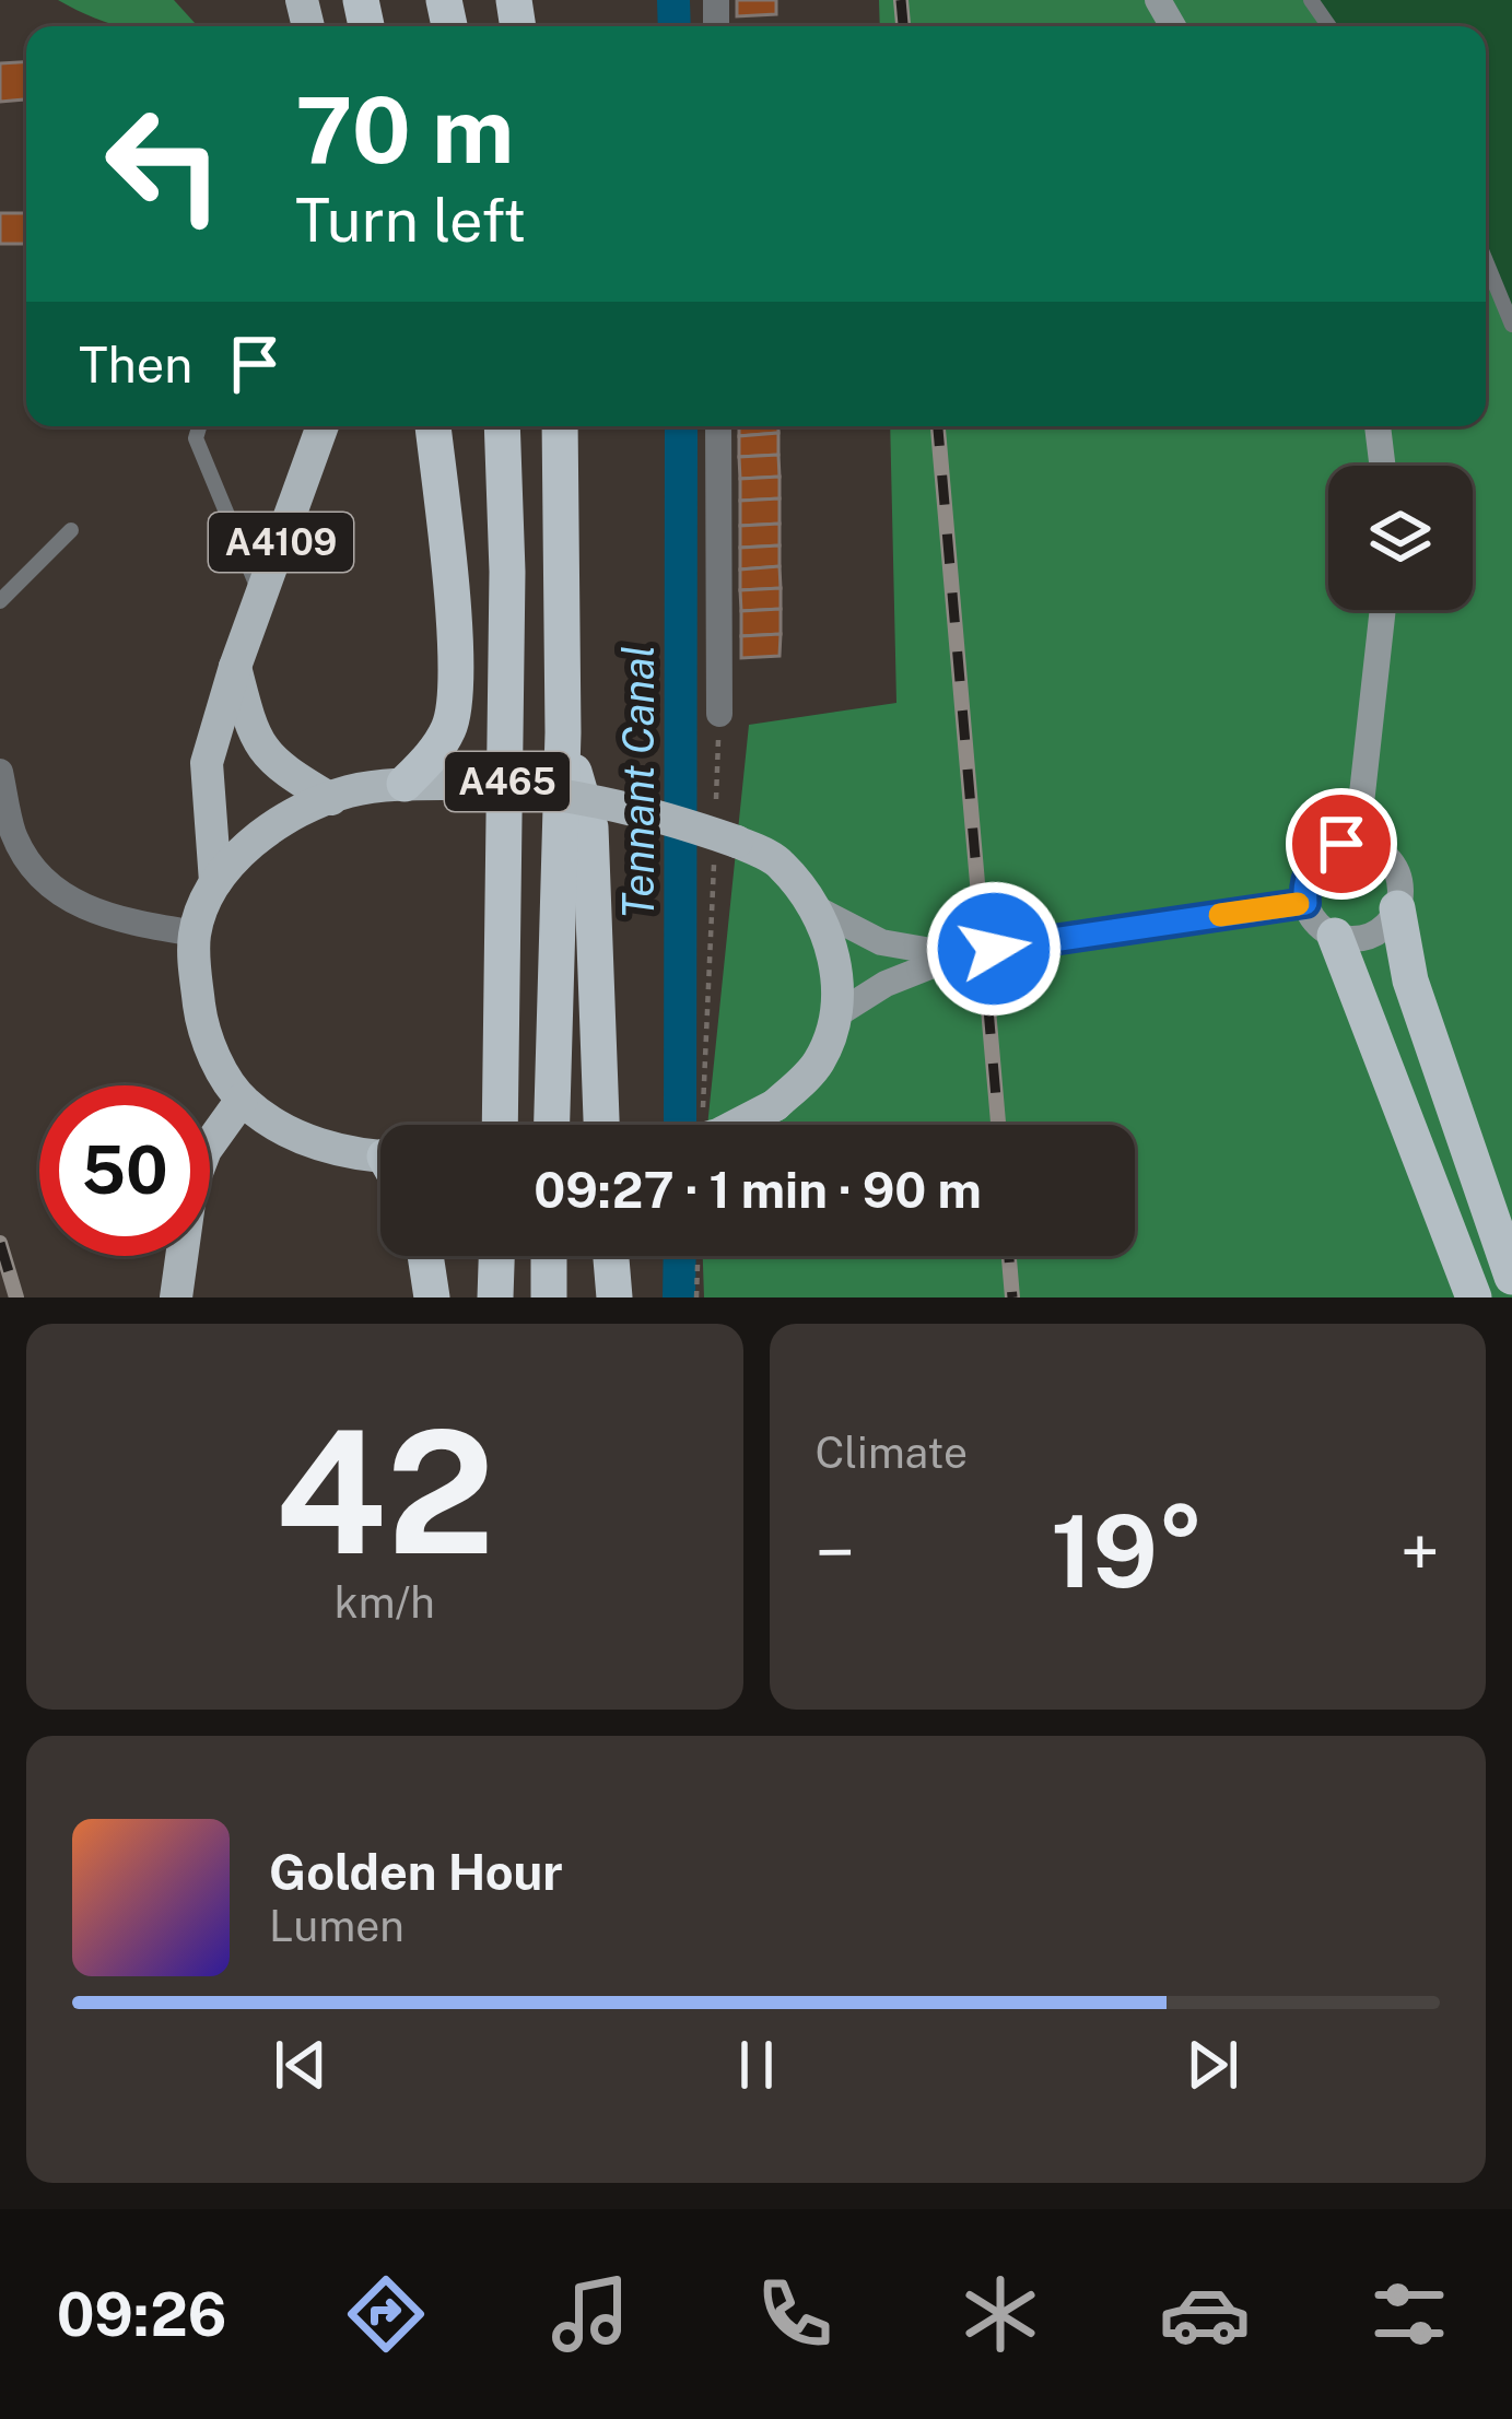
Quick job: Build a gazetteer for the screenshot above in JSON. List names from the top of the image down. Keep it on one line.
{"streets":{"highway":["A465"],"main road":["A4109"]},"water":["Tennant Canal"],"page":{"turn":["70 m","Turn left"],"then":"Then","limit":"50","trip":"09:27 · 1 min · 90 m","tile":[["42","km/h"],"Climate"],"heat":["−","19°","+"],"song":["Golden Hour","Lumen"],"tabs":"09:26"}}
